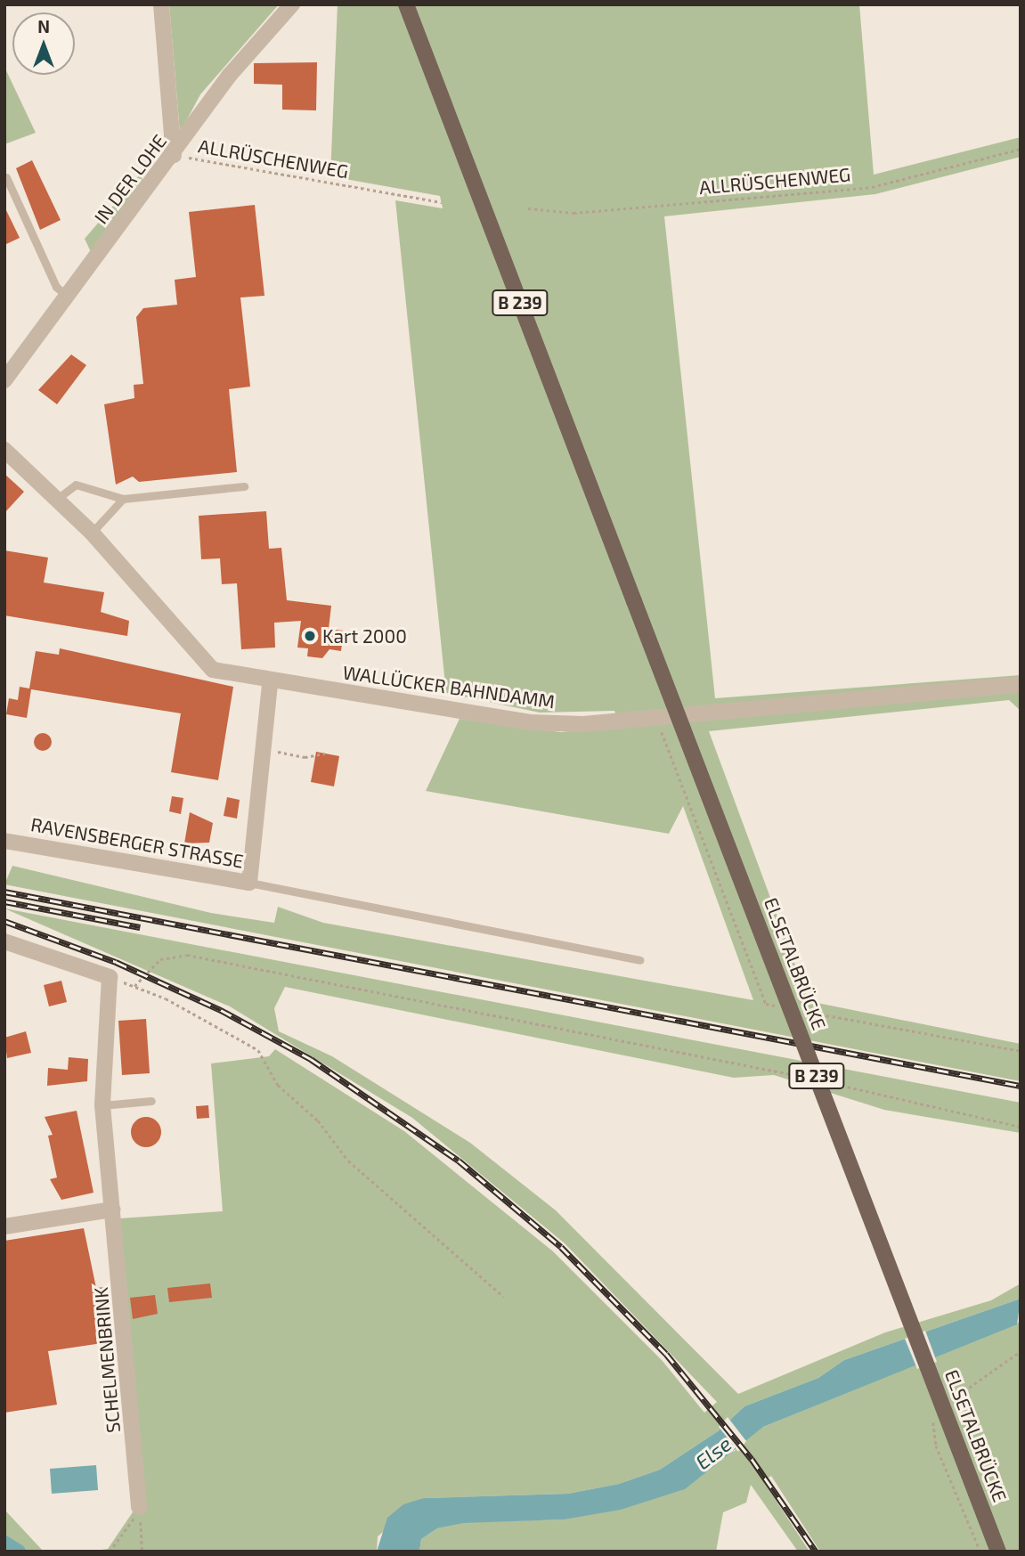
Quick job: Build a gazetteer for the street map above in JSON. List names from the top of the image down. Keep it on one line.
{"streets":{"main road":["B 239","ELSETALBRÜCKE"],"street":["IN DER LOHE","WALLÜCKER BAHNDAMM","RAVENSBERGER STRASSE","SCHELMENBRINK"],"path":["ALLRÜSCHENWEG"]},"crossings":[["ALLRÜSCHENWEG","IN DER LOHE"],["WALLÜCKER BAHNDAMM","RAVENSBERGER STRASSE"]],"water":["Else"],"places":["Kart 2000"],"north":"top"}
